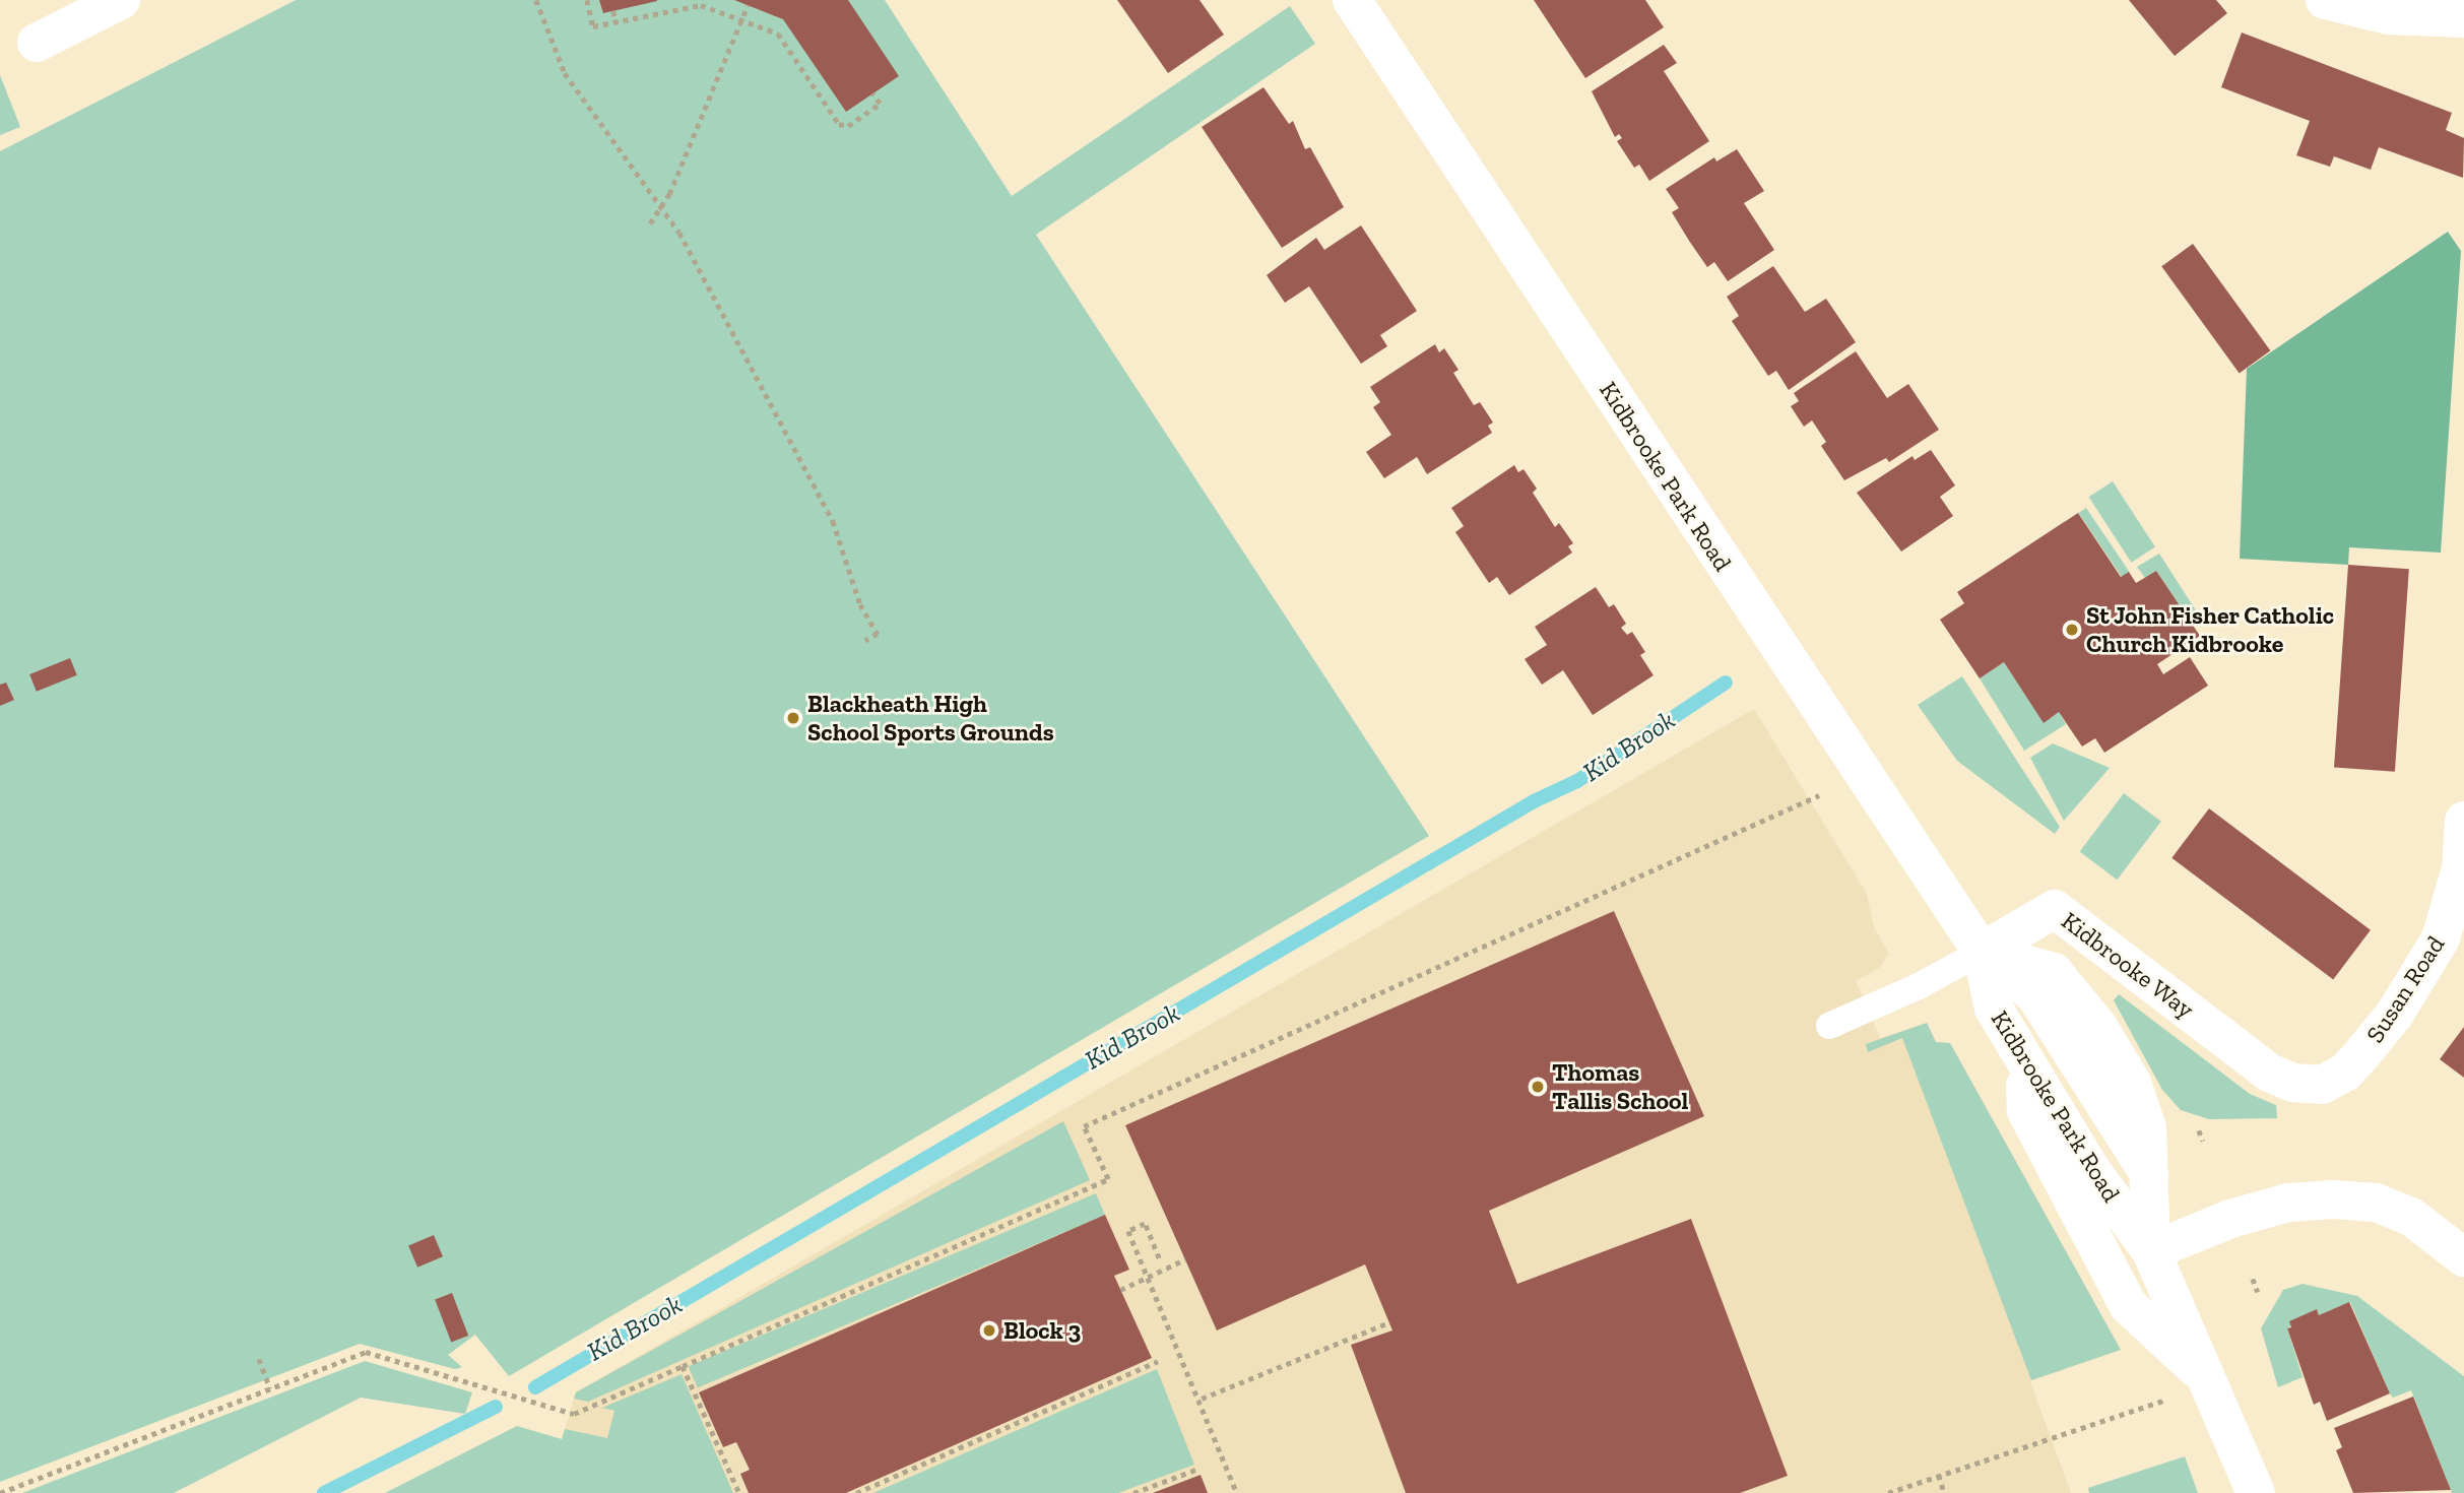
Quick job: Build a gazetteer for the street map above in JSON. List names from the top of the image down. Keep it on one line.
{"streets":{"main road":["Kidbrooke Park Road","Kidbrooke Way","Susan Road"]},"crossings":[["Kidbrooke Park Road","Kidbrooke Way"],["Kidbrooke Way","Susan Road"]],"water":["Kid Brook"],"places":["St John Fisher Catholic Church Kidbrooke","Blackheath High School Sports Grounds","Thomas Tallis School","Block 3"]}
